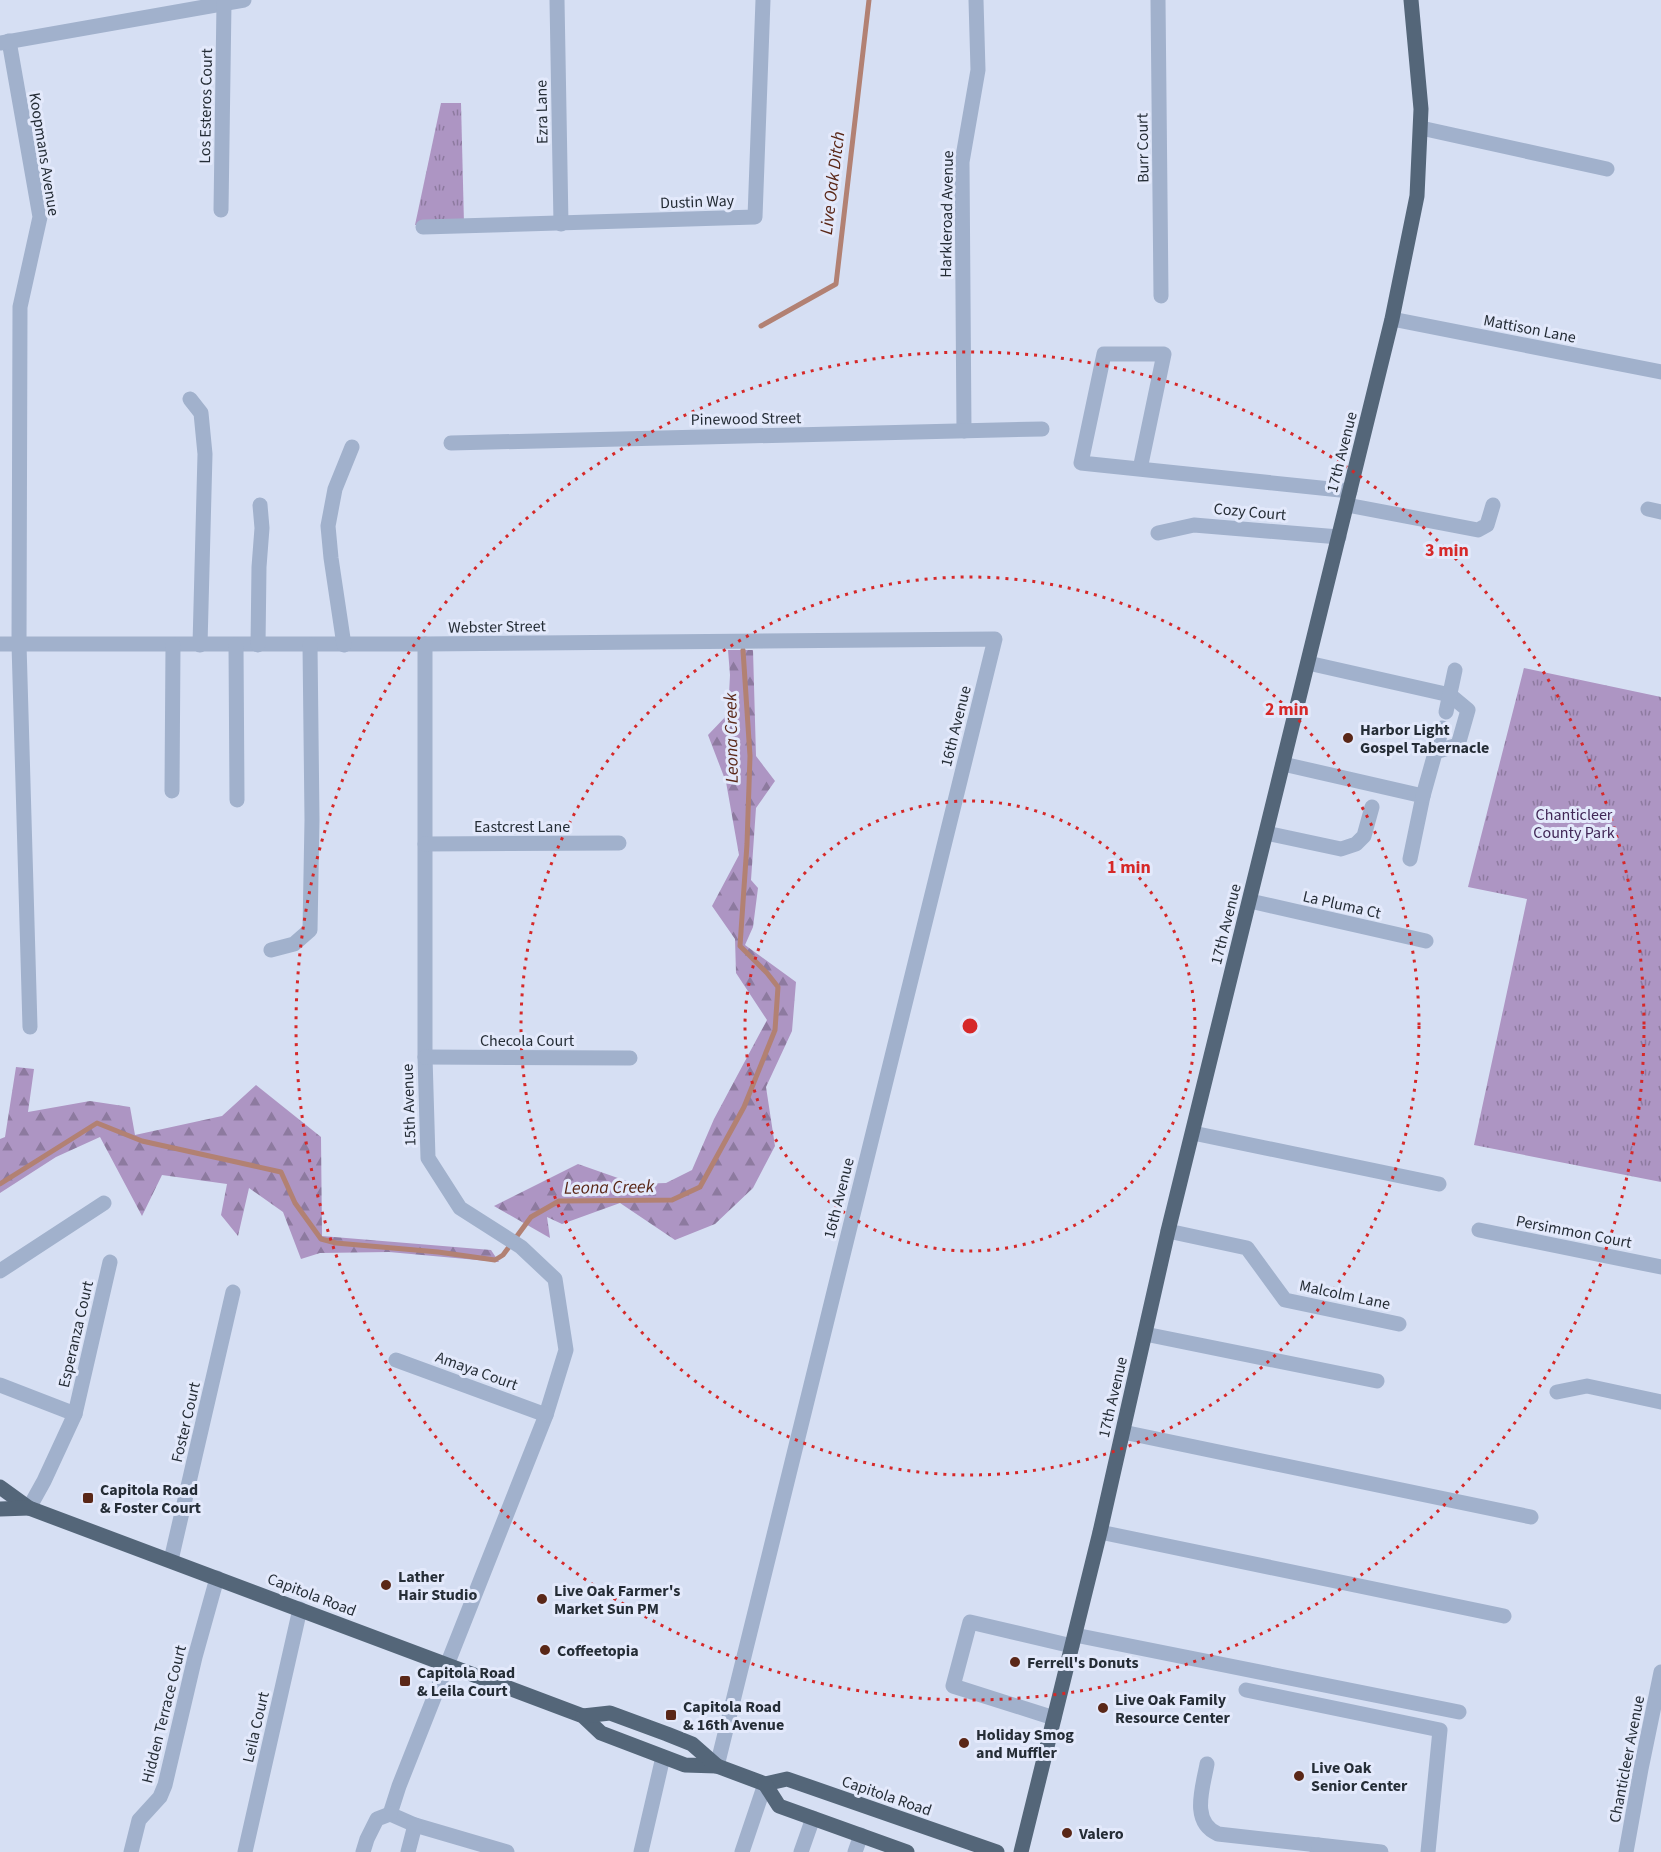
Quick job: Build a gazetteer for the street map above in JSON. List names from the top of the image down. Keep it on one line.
{"streets":{"main road":["17th Avenue","Capitola Road"],"street":["Los Esteros Court","Ezra Lane","Burr Court","Koopmans Avenue","Dustin Way","Harkleroad Avenue","Mattison Lane","Pinewood Street","Cozy Court","Webster Street","16th Avenue","Eastcrest Lane","La Pluma Ct","Checola Court","15th Avenue","Persimmon Court","Malcolm Lane","Esperanza Court","Amaya Court","Foster Court","Hidden Terrace Court","Leila Court","Chanticleer Avenue"]},"crossings":[["Ezra Lane","Dustin Way"],["Koopmans Avenue","Webster Street"],["Harkleroad Avenue","Pinewood Street"],["Mattison Lane","17th Avenue"],["17th Avenue","Cozy Court"],["17th Avenue","La Pluma Ct"],["17th Avenue","Malcolm Lane"],["Webster Street","16th Avenue"],["Webster Street","15th Avenue"],["16th Avenue","Capitola Road"],["Eastcrest Lane","15th Avenue"],["Checola Court","15th Avenue"],["15th Avenue","Amaya Court"],["15th Avenue","Capitola Road"],["Esperanza Court","Capitola Road"],["Foster Court","Capitola Road"],["Capitola Road","Hidden Terrace Court"],["Capitola Road","Leila Court"]],"water":["Live Oak Ditch","Leona Creek"],"parks":["Chanticleer County Park"],"places":{"other":["Harbor Light Gospel Tabernacle","Lather Hair Studio","Live Oak Farmer's Market Sun PM","Coffeetopia","Ferrell's Donuts","Live Oak Family Resource Center","Holiday Smog and Muffler","Live Oak Senior Center","Valero"],"transit":["Capitola Road & Foster Court","Capitola Road & Leila Court","Capitola Road & 16th Avenue"]},"rings":["3 min","2 min","1 min"]}
